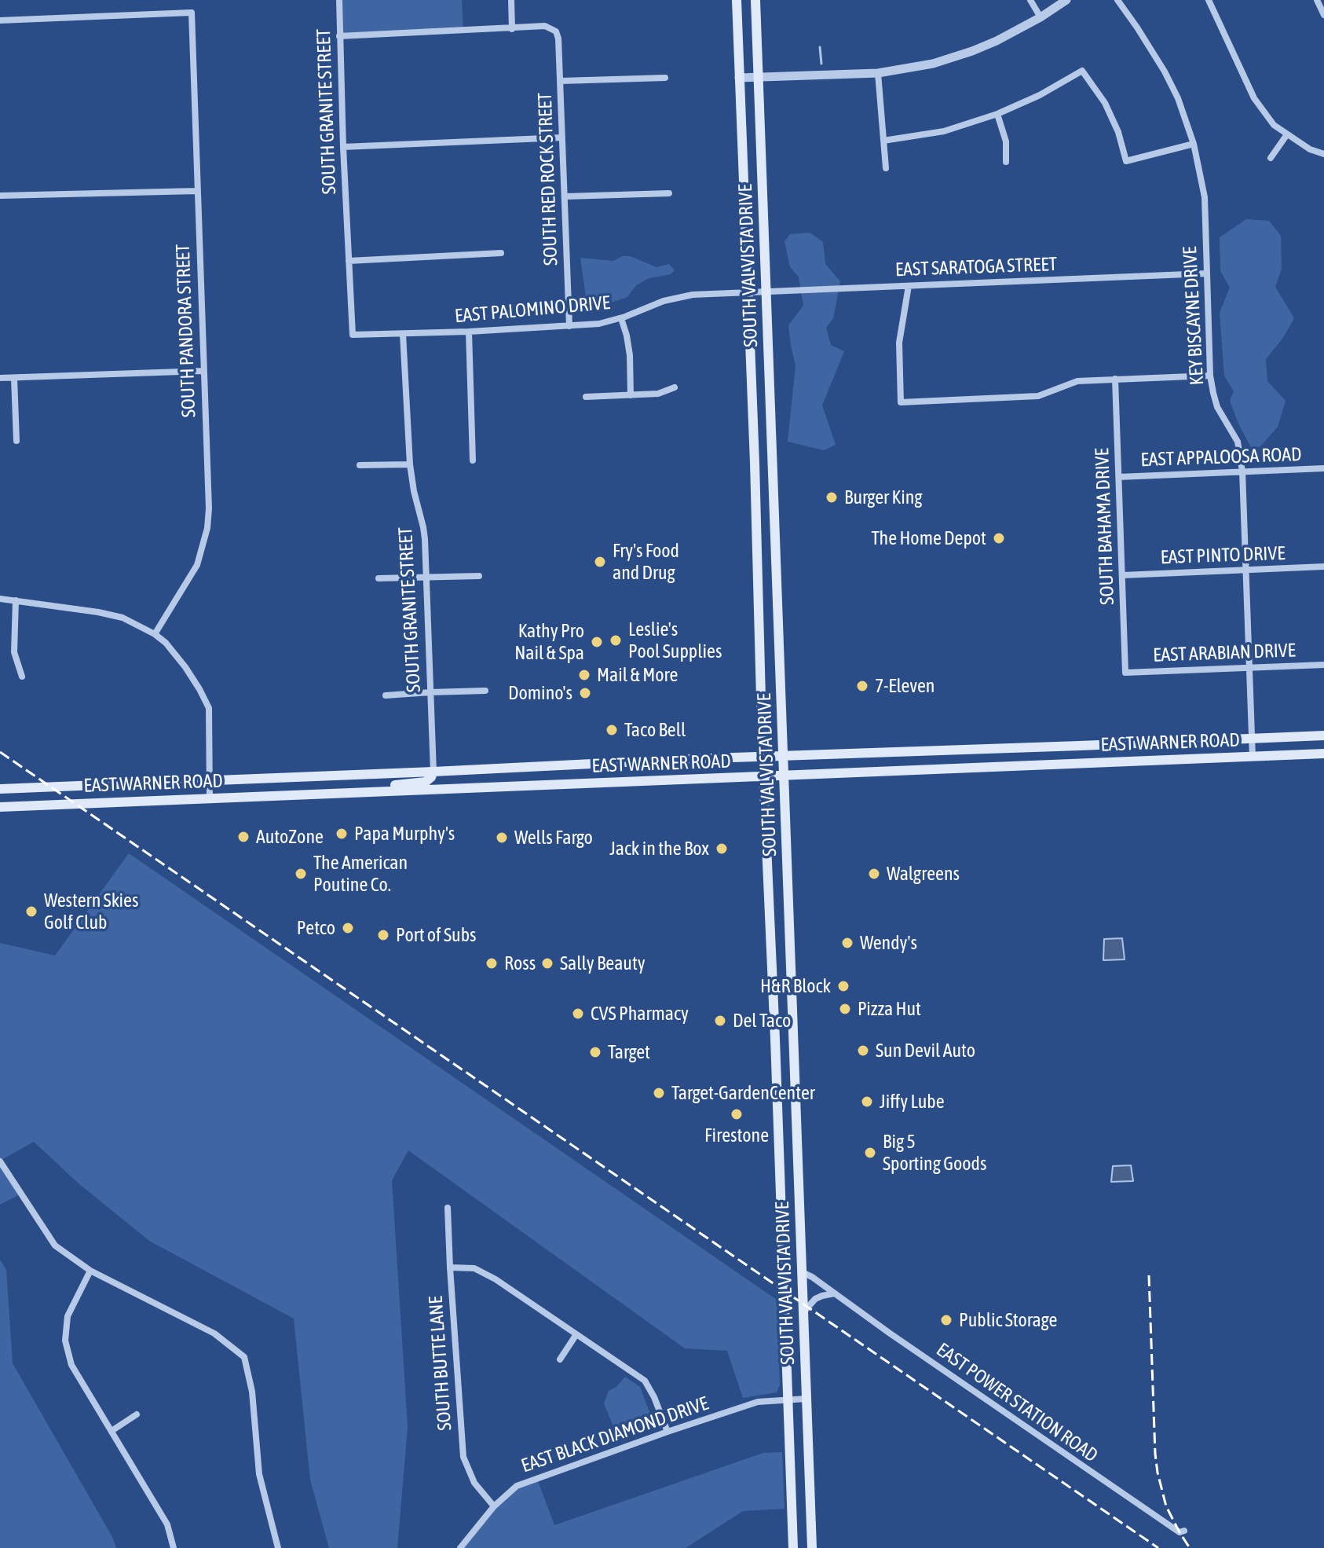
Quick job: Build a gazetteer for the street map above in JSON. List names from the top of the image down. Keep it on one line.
{"streets":{"main road":["SOUTH VAL VISTA DRIVE","EAST WARNER ROAD"],"street":["SOUTH GRANITE STREET","SOUTH RED ROCK STREET","EAST SARATOGA STREET","EAST PALOMINO DRIVE","KEY BISCAYNE DRIVE","SOUTH PANDORA STREET","EAST APPALOOSA ROAD","SOUTH BAHAMA DRIVE","EAST PINTO DRIVE","EAST ARABIAN DRIVE","SOUTH BUTTE LANE","EAST POWER STATION ROAD","EAST BLACK DIAMOND DRIVE"]},"crossings":[["SOUTH GRANITE STREET","EAST PALOMINO DRIVE"],["SOUTH GRANITE STREET","EAST WARNER ROAD"],["SOUTH RED ROCK STREET","EAST PALOMINO DRIVE"],["SOUTH VAL VISTA DRIVE","EAST SARATOGA STREET"],["SOUTH VAL VISTA DRIVE","EAST PALOMINO DRIVE"],["SOUTH VAL VISTA DRIVE","EAST WARNER ROAD"],["SOUTH VAL VISTA DRIVE","EAST POWER STATION ROAD"],["SOUTH VAL VISTA DRIVE","EAST BLACK DIAMOND DRIVE"],["EAST SARATOGA STREET","EAST PALOMINO DRIVE"],["EAST SARATOGA STREET","KEY BISCAYNE DRIVE"],["KEY BISCAYNE DRIVE","EAST APPALOOSA ROAD"],["KEY BISCAYNE DRIVE","EAST PINTO DRIVE"],["KEY BISCAYNE DRIVE","EAST ARABIAN DRIVE"],["KEY BISCAYNE DRIVE","EAST WARNER ROAD"],["EAST APPALOOSA ROAD","SOUTH BAHAMA DRIVE"],["SOUTH BAHAMA DRIVE","EAST PINTO DRIVE"],["SOUTH BAHAMA DRIVE","EAST ARABIAN DRIVE"],["SOUTH BUTTE LANE","EAST BLACK DIAMOND DRIVE"]],"places":["Burger King","The Home Depot","Fry's Food and Drug","Leslie's Pool Supplies","Kathy Pro Nail & Spa","Mail & More","7-Eleven","Domino's","Taco Bell","Papa Murphy's","AutoZone","Wells Fargo","Jack in the Box","The American Poutine Co.","Walgreens","Western Skies Golf Club","Petco","Port of Subs","Wendy's","Ross","Sally Beauty","H&R Block","Pizza Hut","CVS Pharmacy","Del Taco","Sun Devil Auto","Target","Target-GardenCenter","Jiffy Lube","Firestone","Big 5 Sporting Goods","Public Storage"]}
